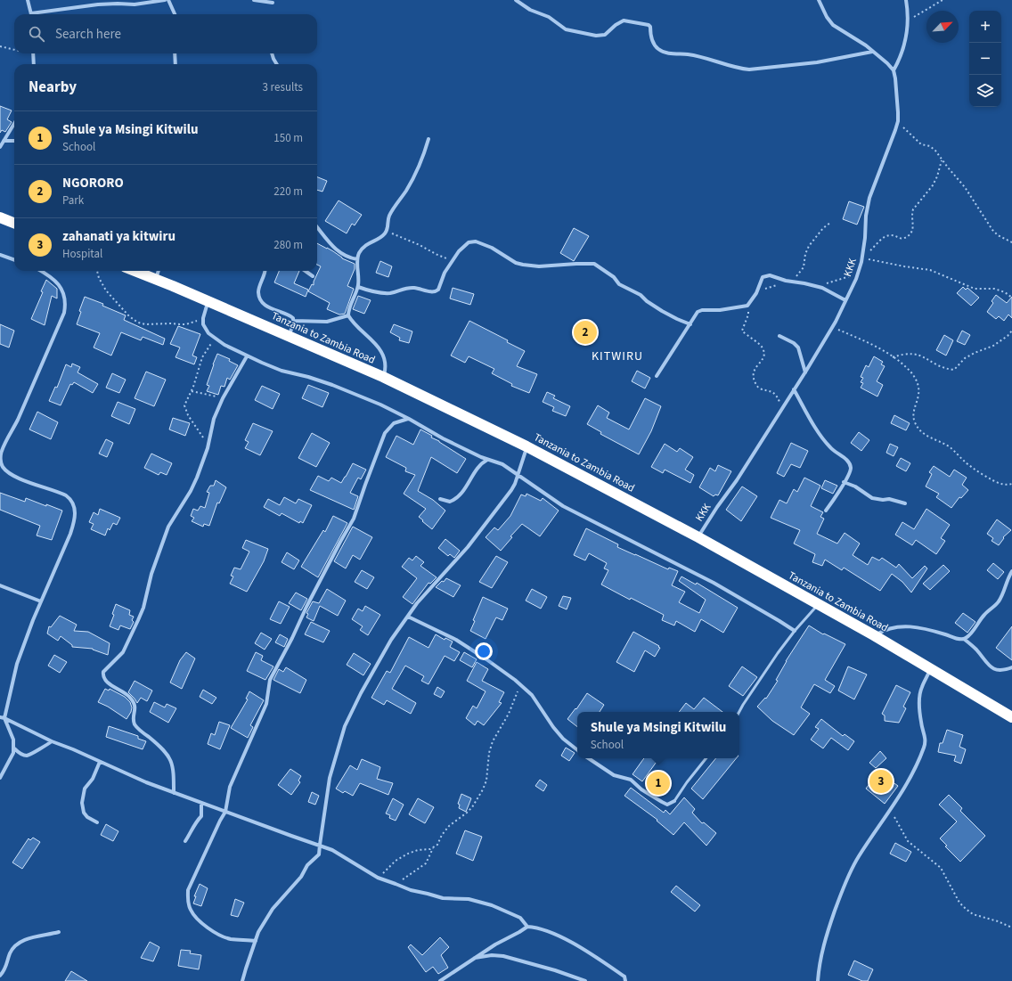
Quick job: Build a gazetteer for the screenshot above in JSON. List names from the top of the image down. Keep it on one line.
{"streets":{"highway":["Tanzania to Zambia Road"],"street":["KKK"]},"crossings":[["KKK","Tanzania to Zambia Road"]],"districts":["KITWIRU"],"north":"top right","page":{"map_buttons":["+","−"],"search":"Search here","heading":["Nearby","3 results"],"list":[{"mark":"1","name":"Shule ya Msingi Kitwilu","note":"School","value":"150 m"},{"mark":"2","name":"NGORORO","note":"Park","value":"220 m"},{"mark":"3","name":"zahanati ya kitwiru","note":"Hospital","value":"280 m"}],"pins":["2","3","1"],"popup":["Shule ya Msingi Kitwilu","School"]}}
